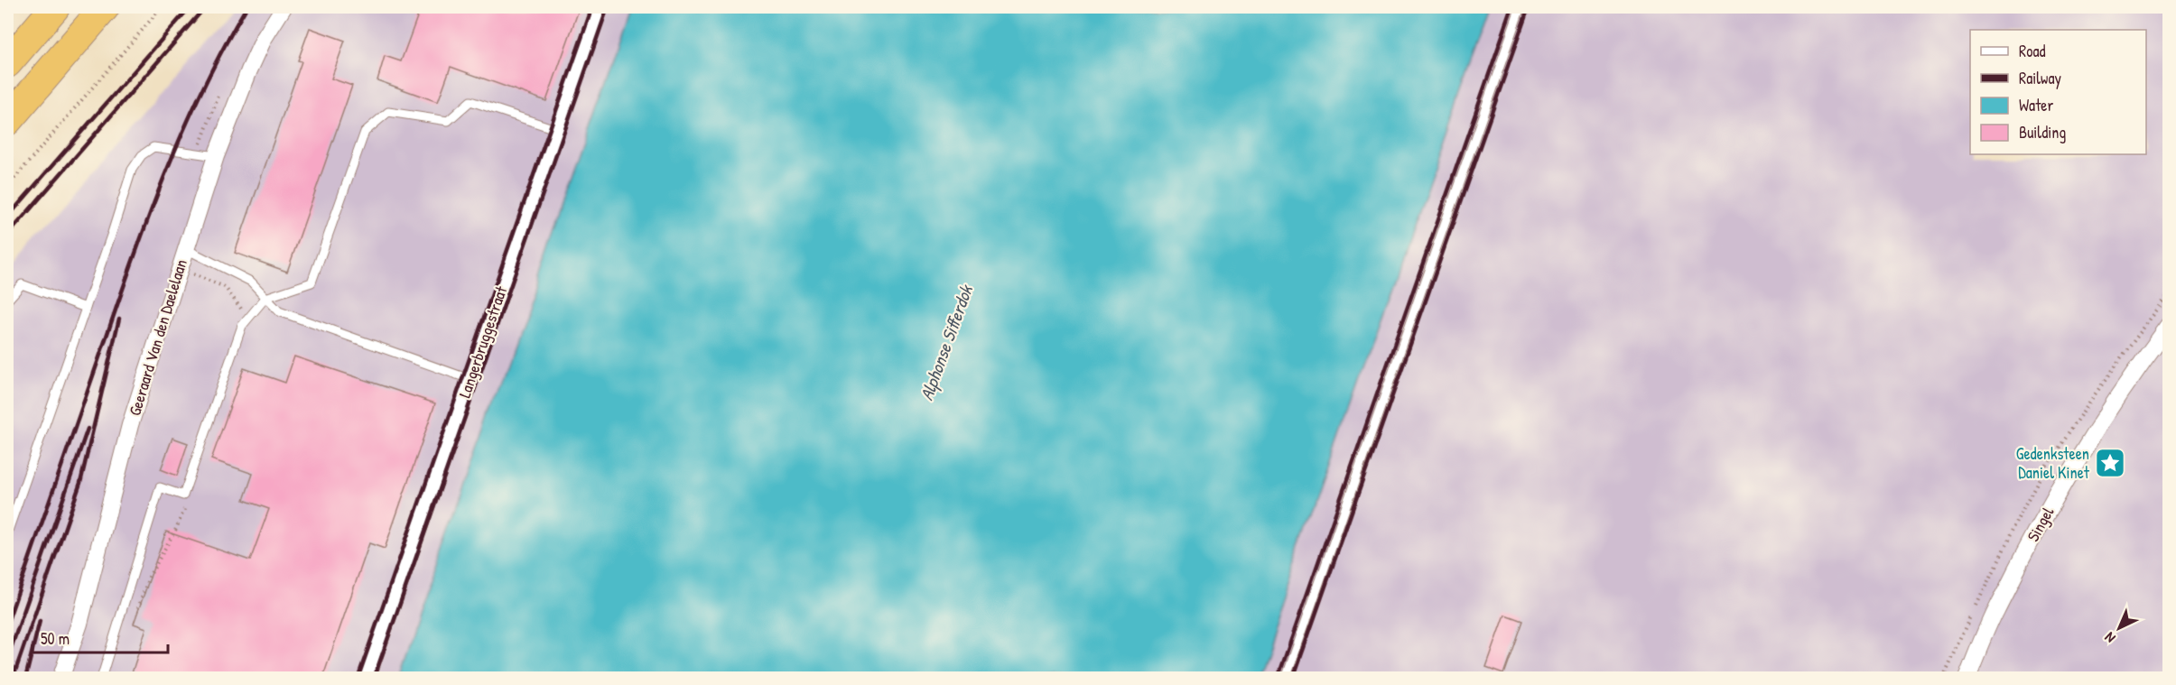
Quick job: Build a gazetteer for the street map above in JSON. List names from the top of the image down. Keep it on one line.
{"streets":{"street":["Geeraard Van den Daelelaan","Langerbruggestraat","Singel"]},"water":["Alphonse Sifferdok"],"places":{"place":["Gedenksteen Daniel Kinet"]},"legend":["Road","Railway","Water","Building"],"scale_bar":"50 m","north":"bottom left"}
